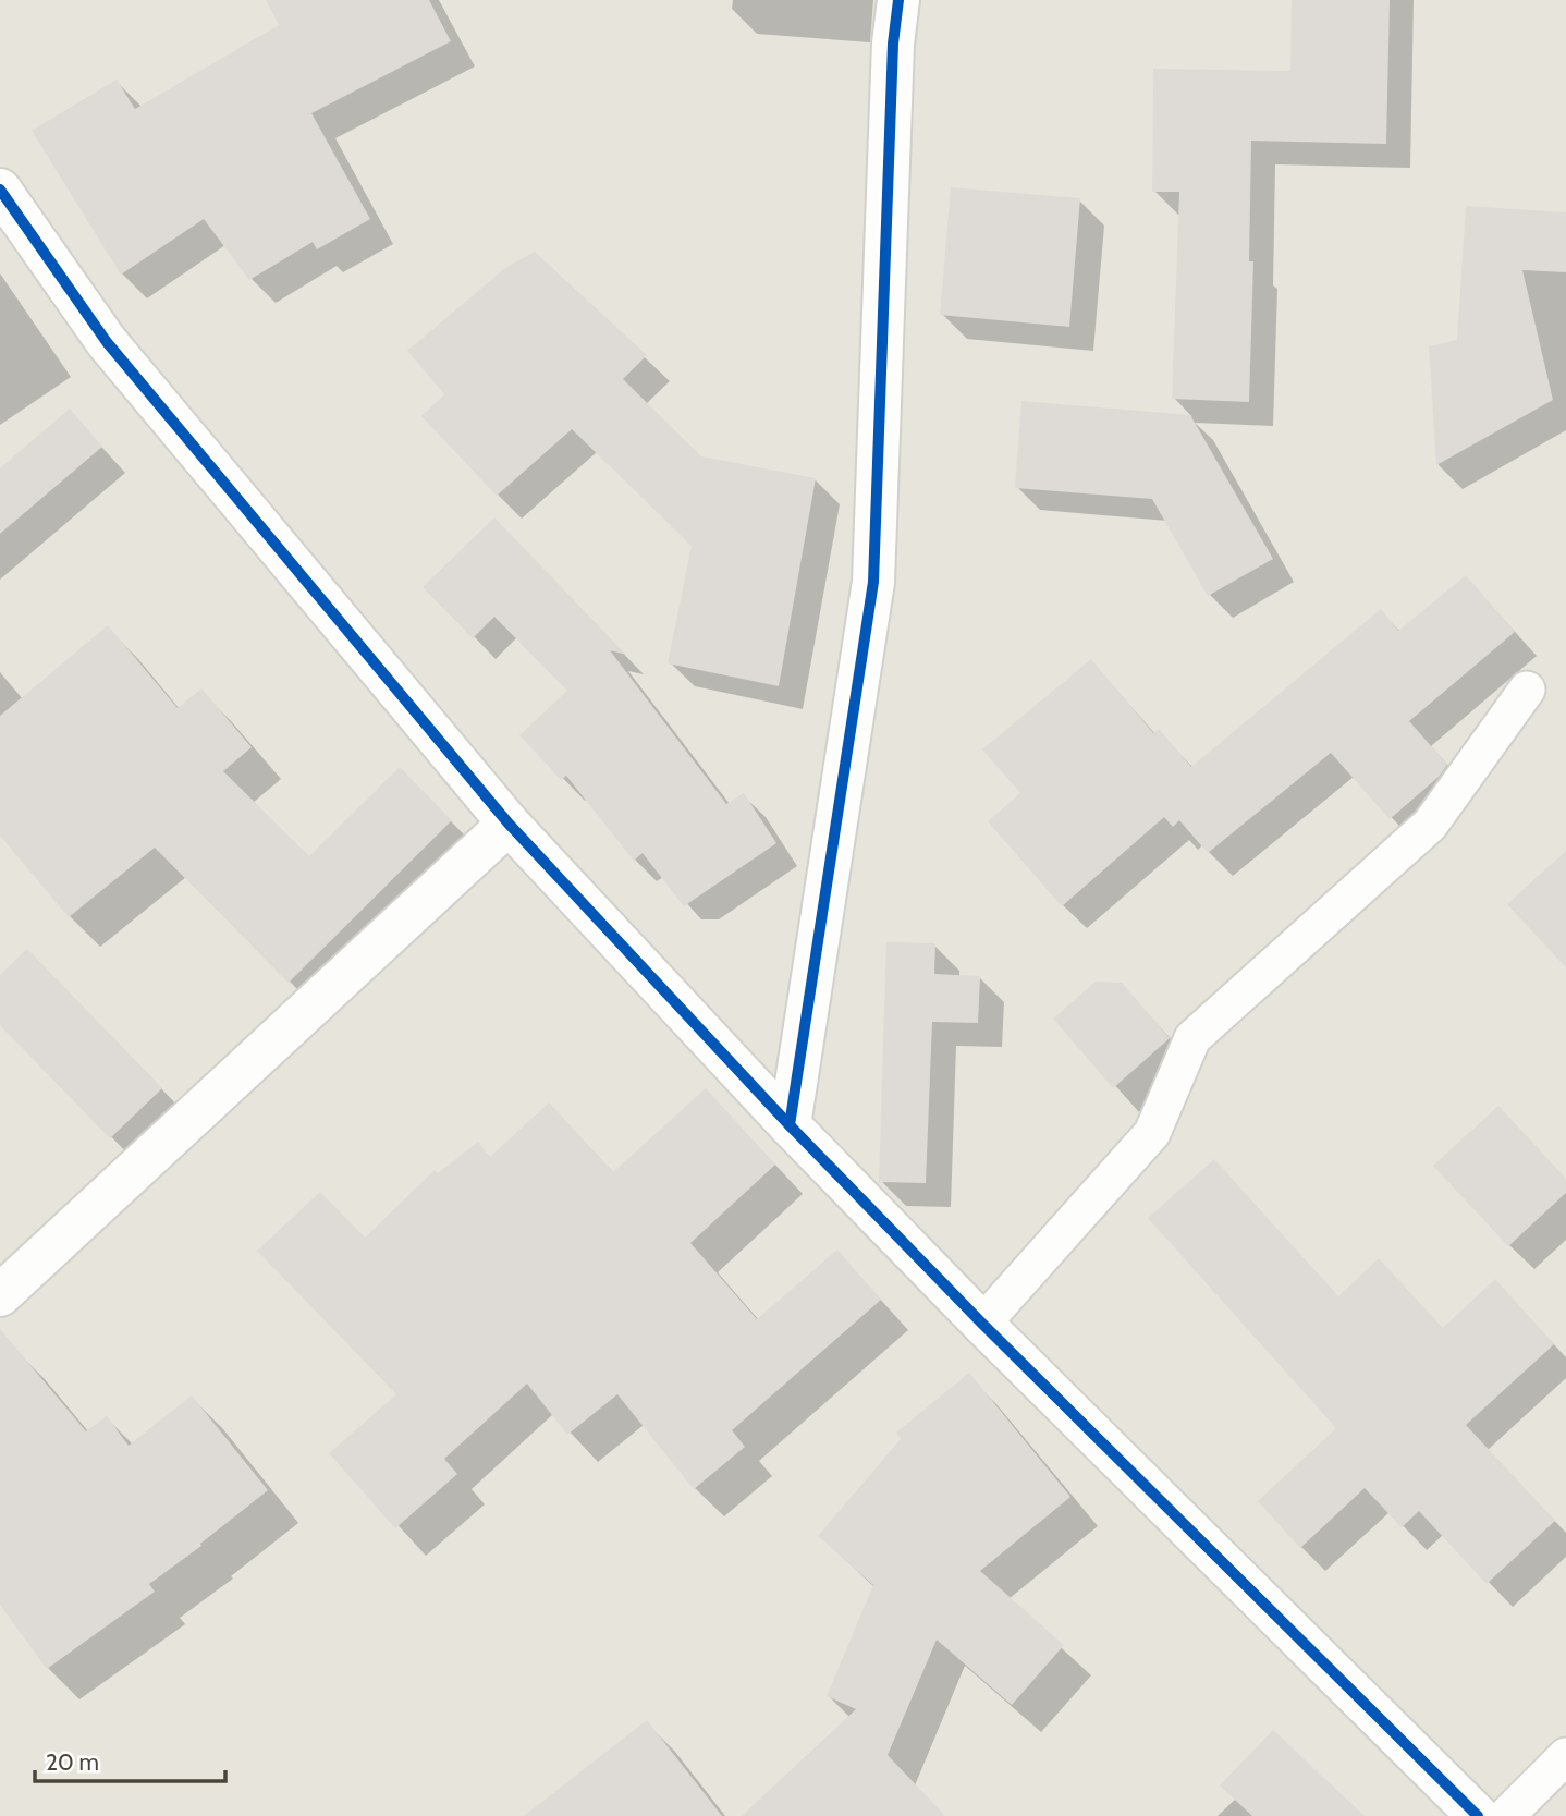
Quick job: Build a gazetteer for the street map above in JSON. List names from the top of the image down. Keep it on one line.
{"scale_bar":"20 m"}
